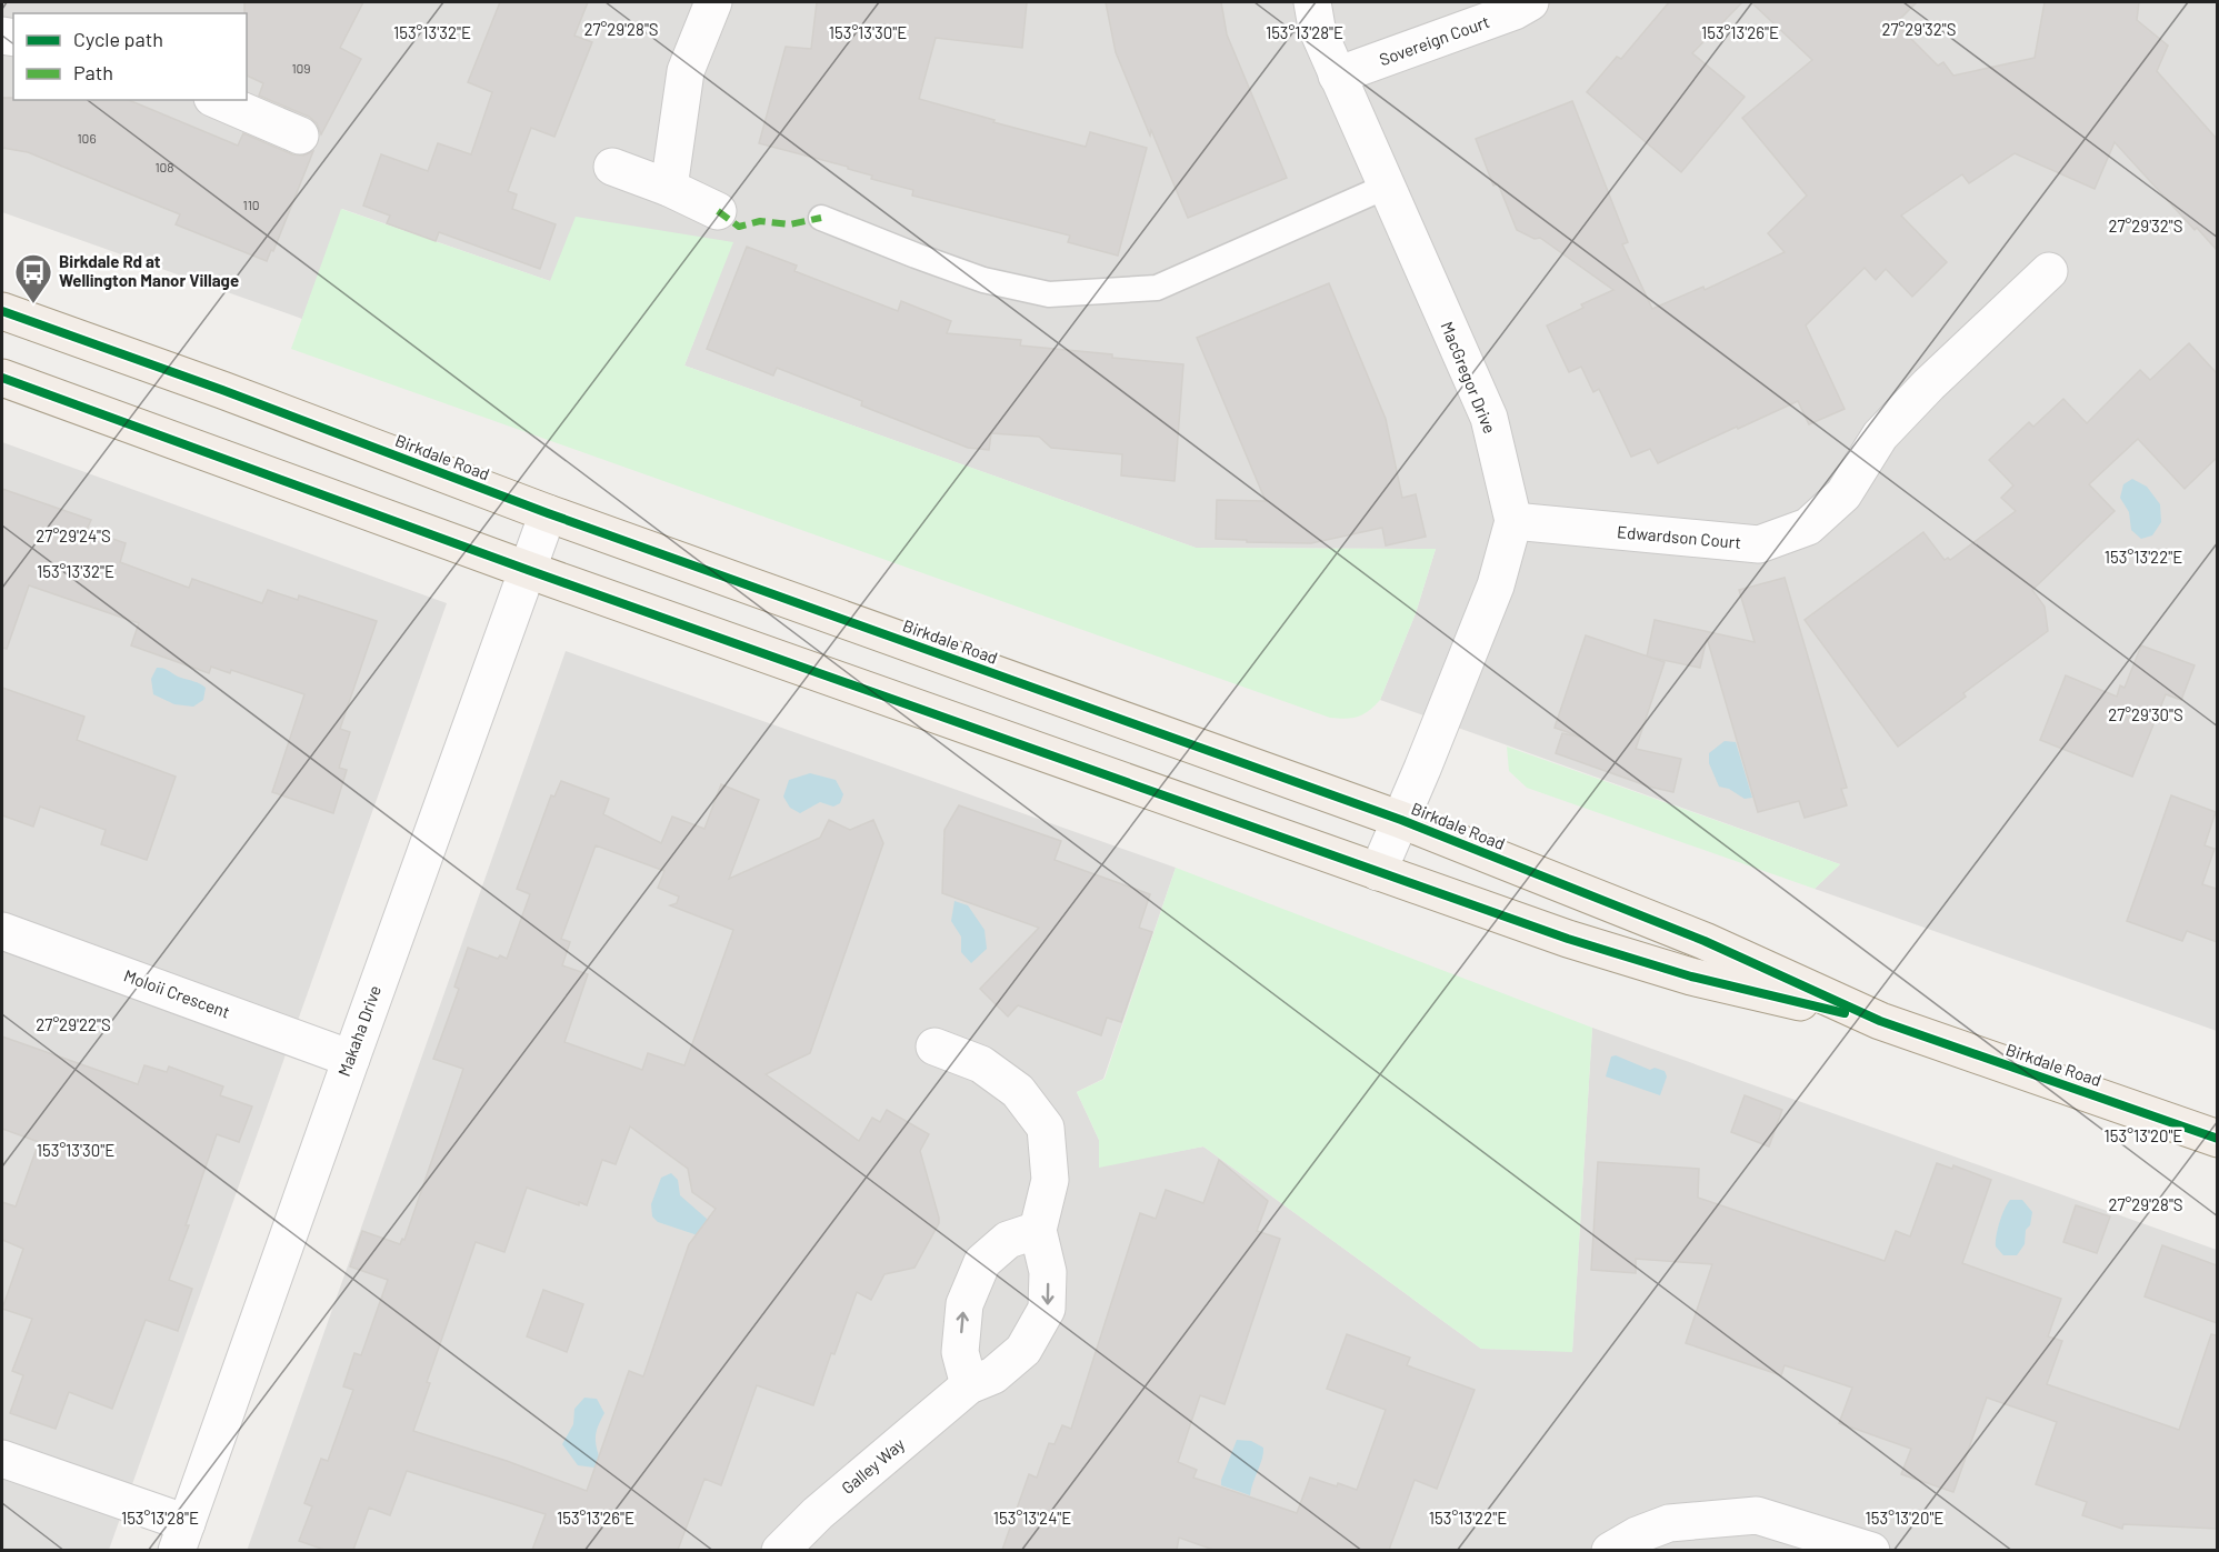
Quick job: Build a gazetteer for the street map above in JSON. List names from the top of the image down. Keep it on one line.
{"streets":{"main road":["Birkdale Road"],"street":["Sovereign Court","MacGregor Drive","Edwardson Court","Moloii Crescent","Makaha Drive","Galley Way"]},"crossings":[["Sovereign Court","MacGregor Drive"],["MacGregor Drive","Birkdale Road"],["MacGregor Drive","Edwardson Court"],["Birkdale Road","Makaha Drive"],["Moloii Crescent","Makaha Drive"]],"places":{"bus stop":["Birkdale Rd at Wellington Manor Village"]},"house_numbers":["109","106","108","110"],"legend":["Cycle path","Path"],"coordinates":["27°29'28\"S","27°29'32\"S","153°13'32\"E","153°13'30\"E","153°13'28\"E","153°13'26\"E","27°29'24\"S","153°13'22\"E","27°29'30\"S","27°29'22\"S","153°13'20\"E","153°13'24\"E"]}
